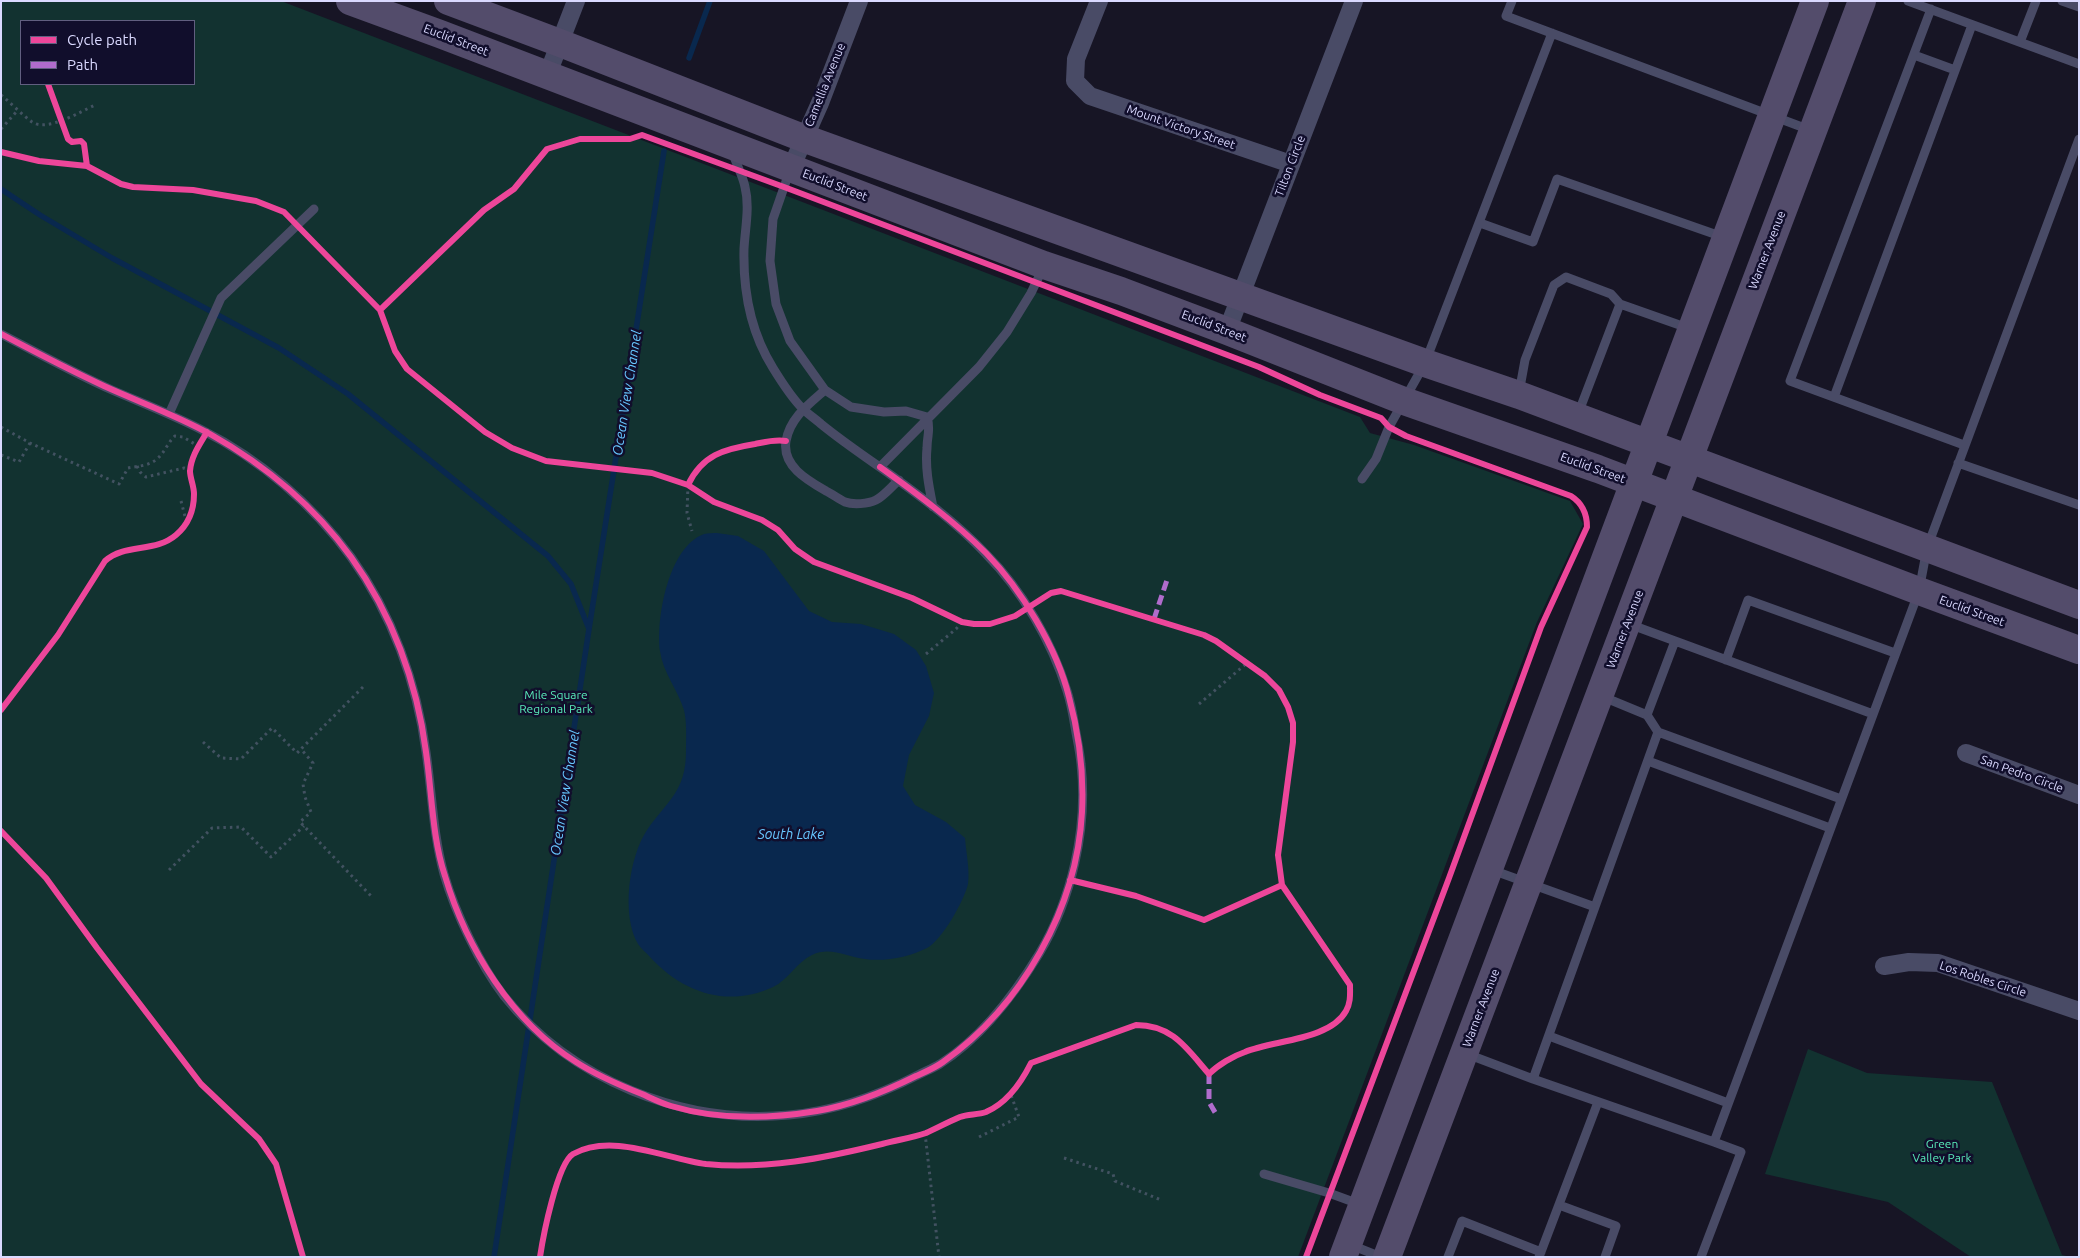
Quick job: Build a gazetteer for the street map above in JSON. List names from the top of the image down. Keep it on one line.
{"streets":{"main road":["Euclid Street","Warner Avenue"],"street":["Camellia Avenue","Mount Victory Street","Tilton Circle","San Pedro Circle","Los Robles Circle"]},"crossings":[["Euclid Street","Camellia Avenue"],["Euclid Street","Tilton Circle"],["Euclid Street","Warner Avenue"],["Mount Victory Street","Tilton Circle"]],"water":["Ocean View Channel","South Lake"],"parks":["Mile Square Regional Park","Green Valley Park"],"legend":["Cycle path","Path"]}
